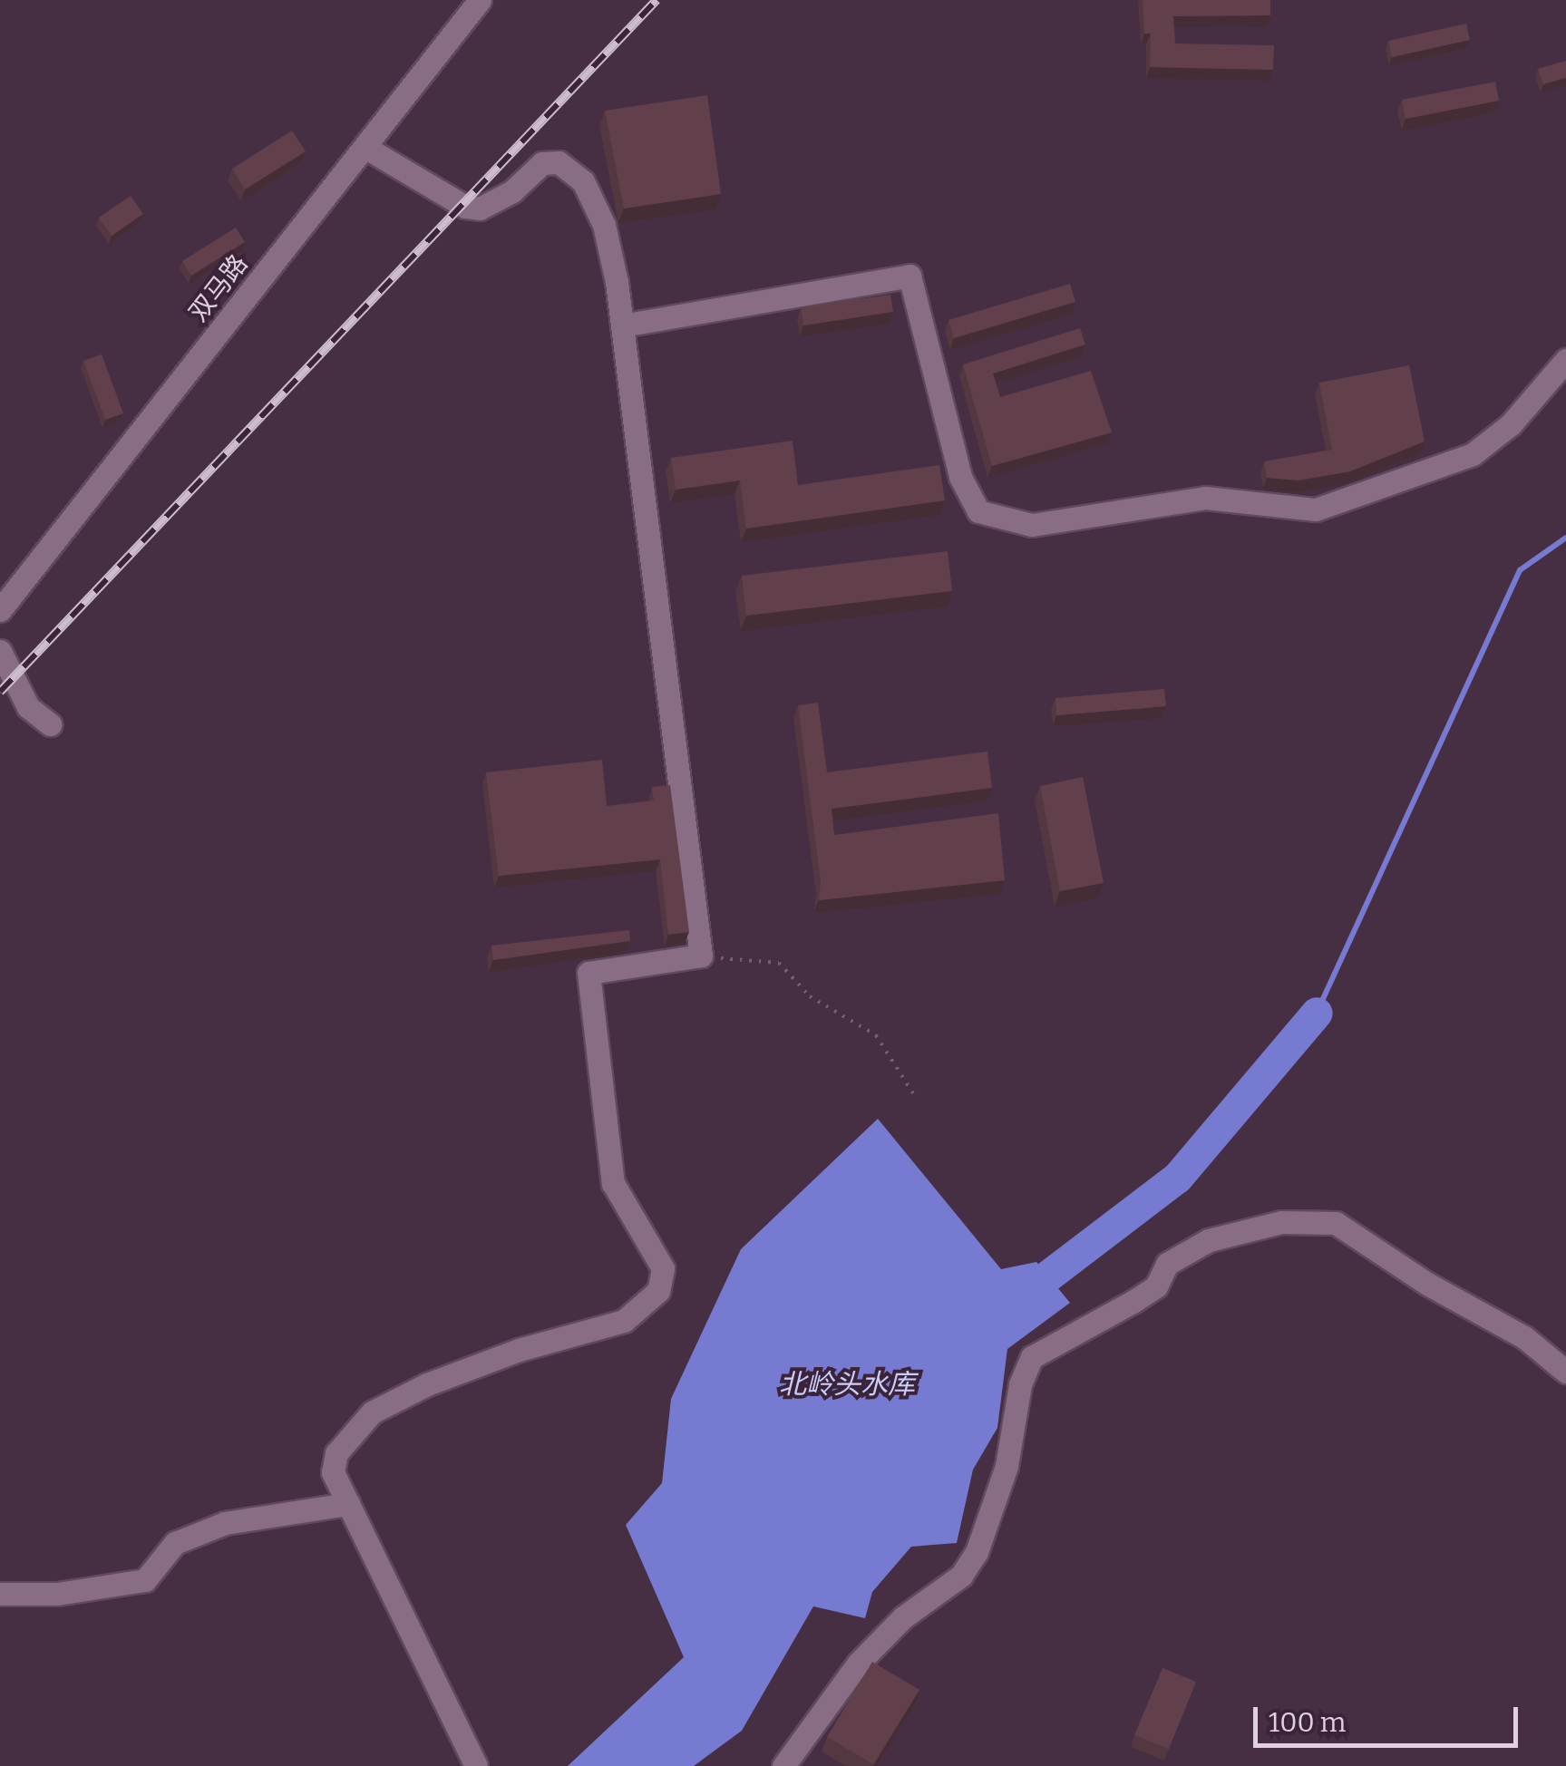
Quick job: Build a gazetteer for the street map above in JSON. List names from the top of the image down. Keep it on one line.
{"streets":{"street":["双马路"]},"water":["北岭头水库"],"scale_bar":"100 m"}
